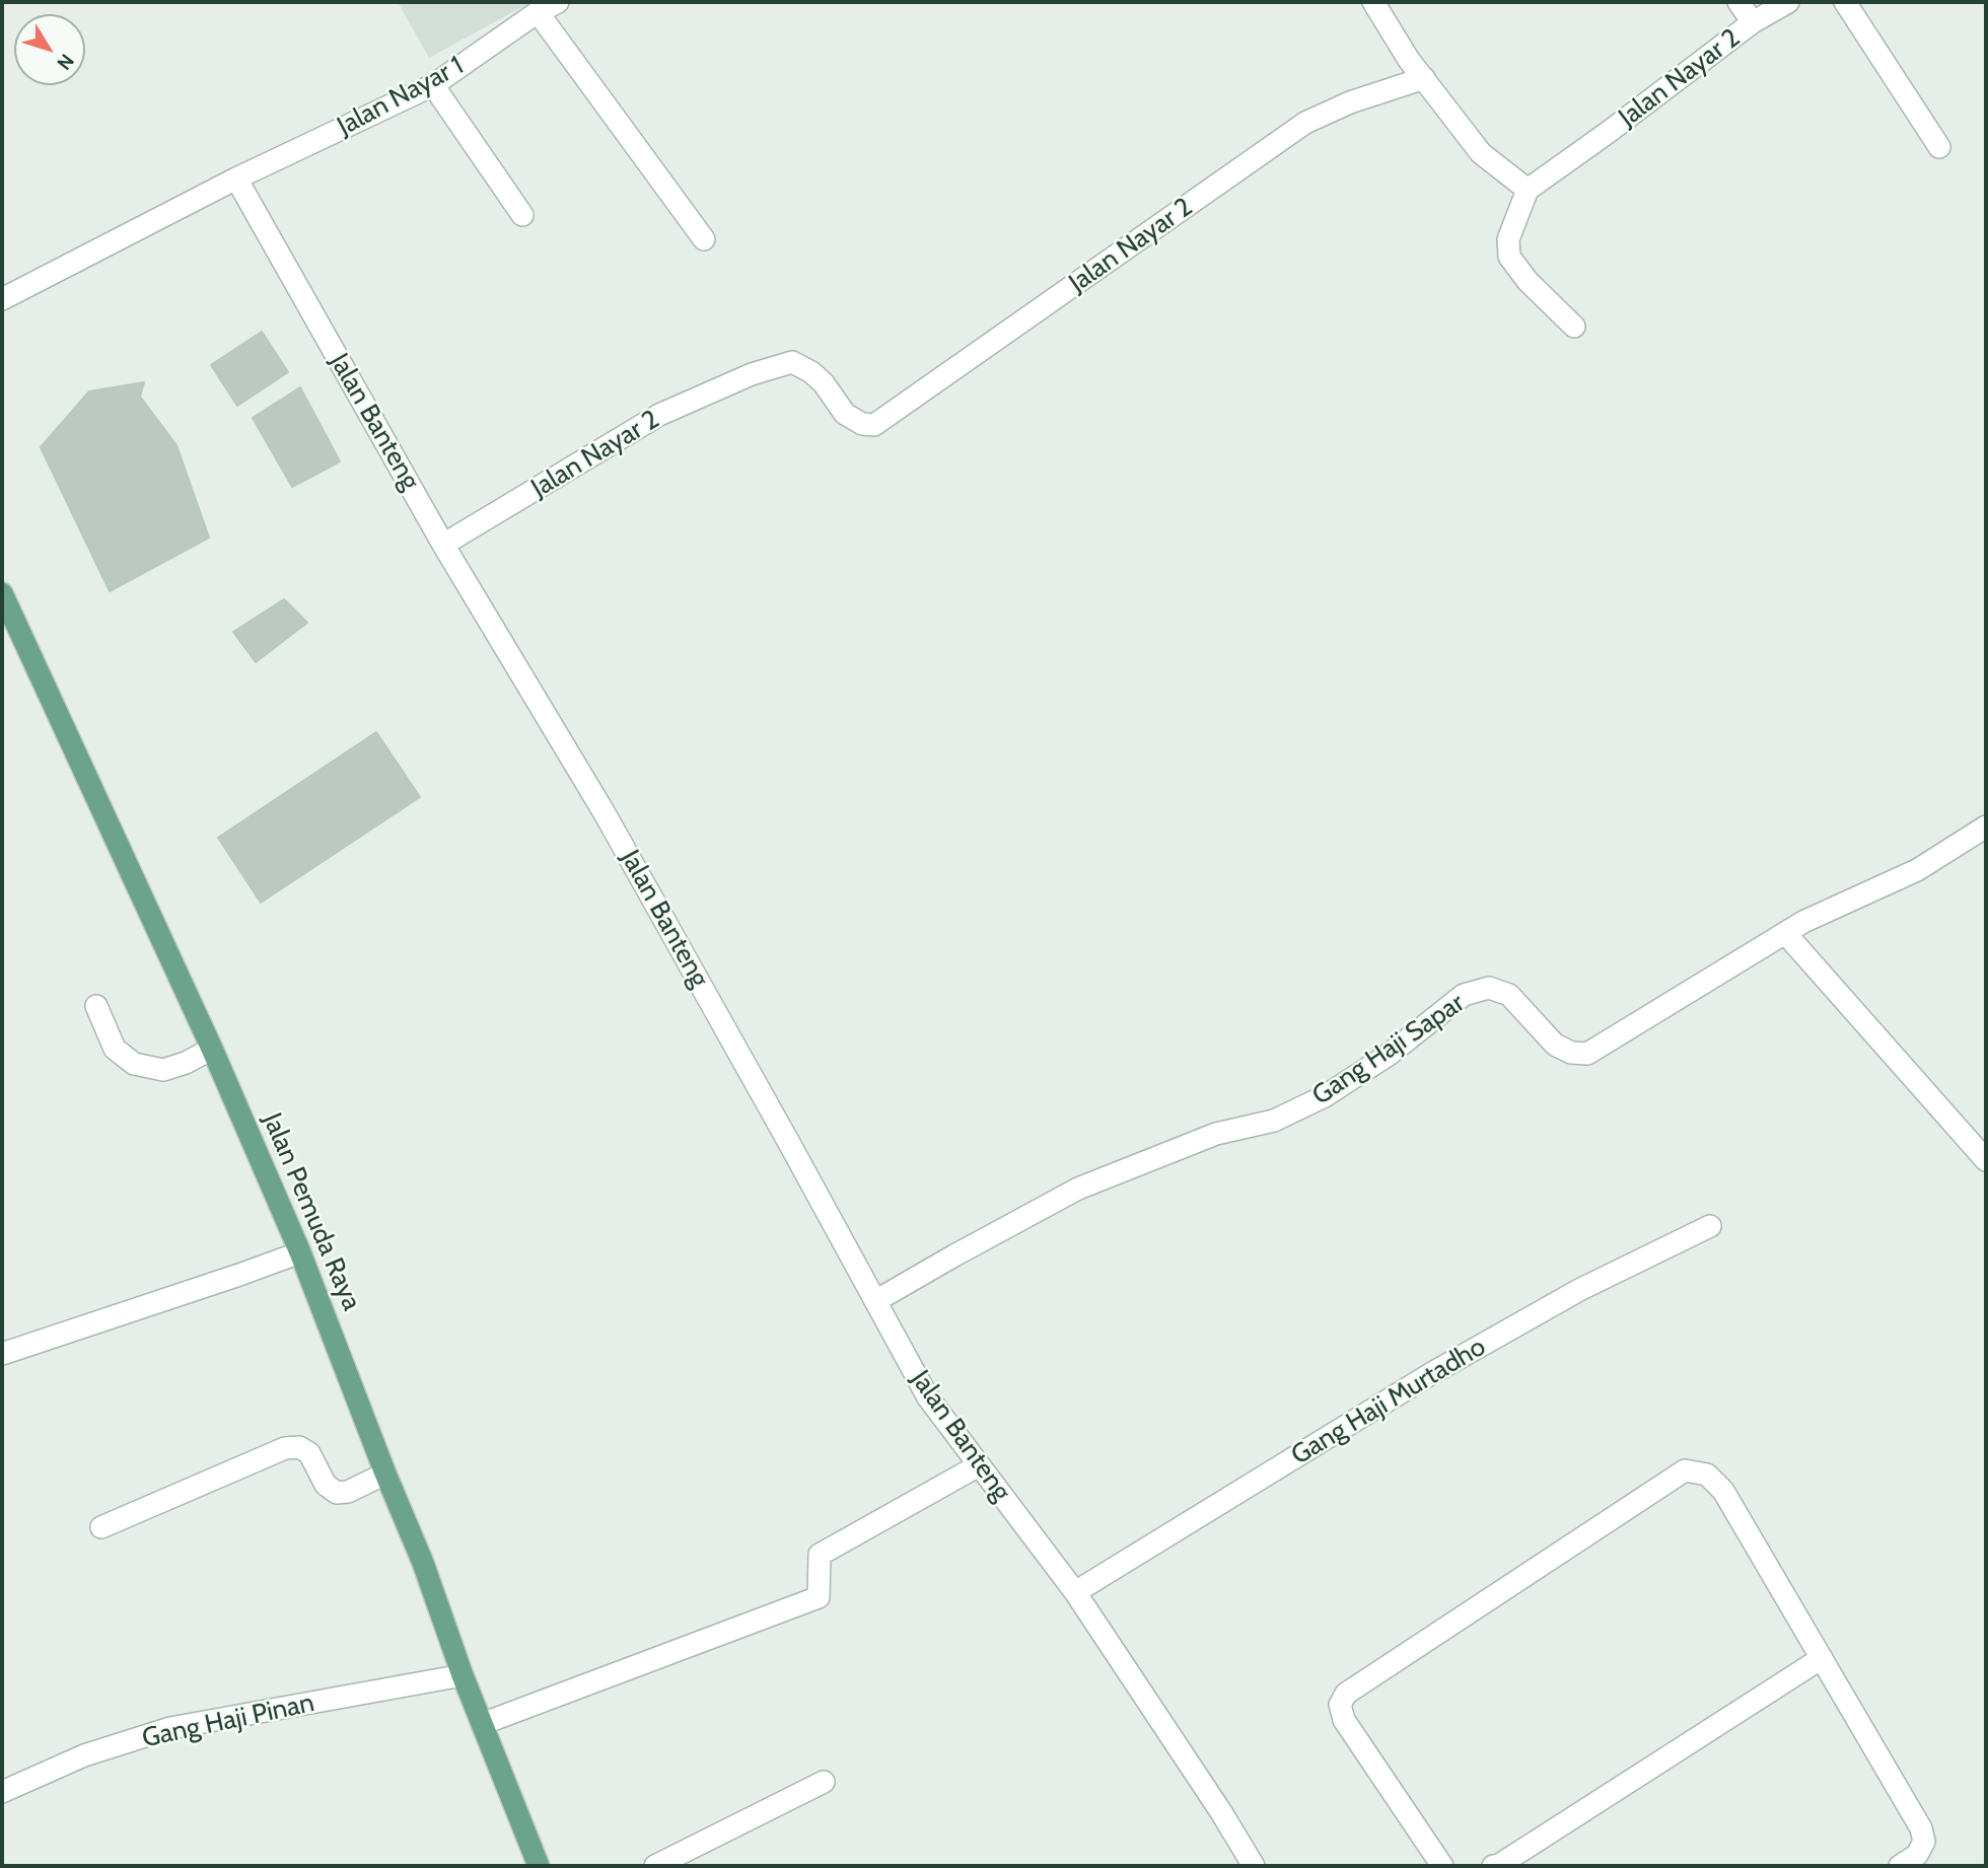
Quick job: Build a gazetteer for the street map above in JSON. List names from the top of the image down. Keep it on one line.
{"streets":{"main road":["Jalan Pemuda Raya"],"street":["Jalan Nayar 2","Jalan Nayar 1","Jalan Banteng","Gang Haji Sapar","Gang Haji Murtadho","Gang Haji Pinan"]},"crossings":[["Jalan Nayar 2","Jalan Banteng"],["Jalan Nayar 1","Jalan Banteng"],["Jalan Banteng","Gang Haji Sapar"],["Jalan Banteng","Gang Haji Murtadho"],["Jalan Pemuda Raya","Gang Haji Pinan"]],"north":"bottom right"}
